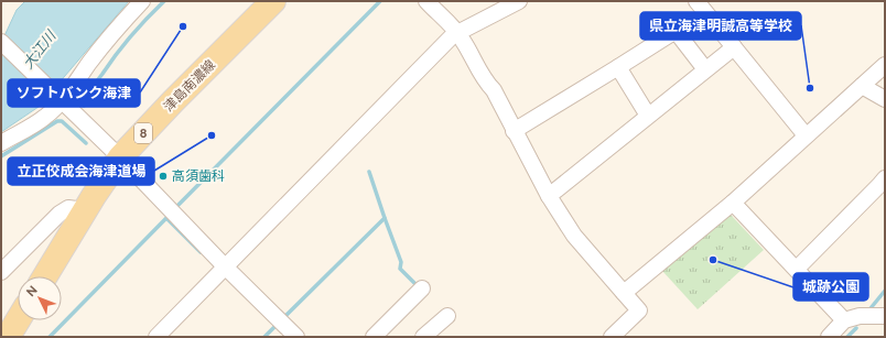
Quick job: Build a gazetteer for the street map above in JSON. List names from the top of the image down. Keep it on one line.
{"streets":{"main road":["津島南濃線","8"]},"water":["大江川"],"places":["ソフトバンク海津","県立海津明誠高等学校","立正佼成会海津道場","高須歯科","城跡公園"],"north":"top left"}
